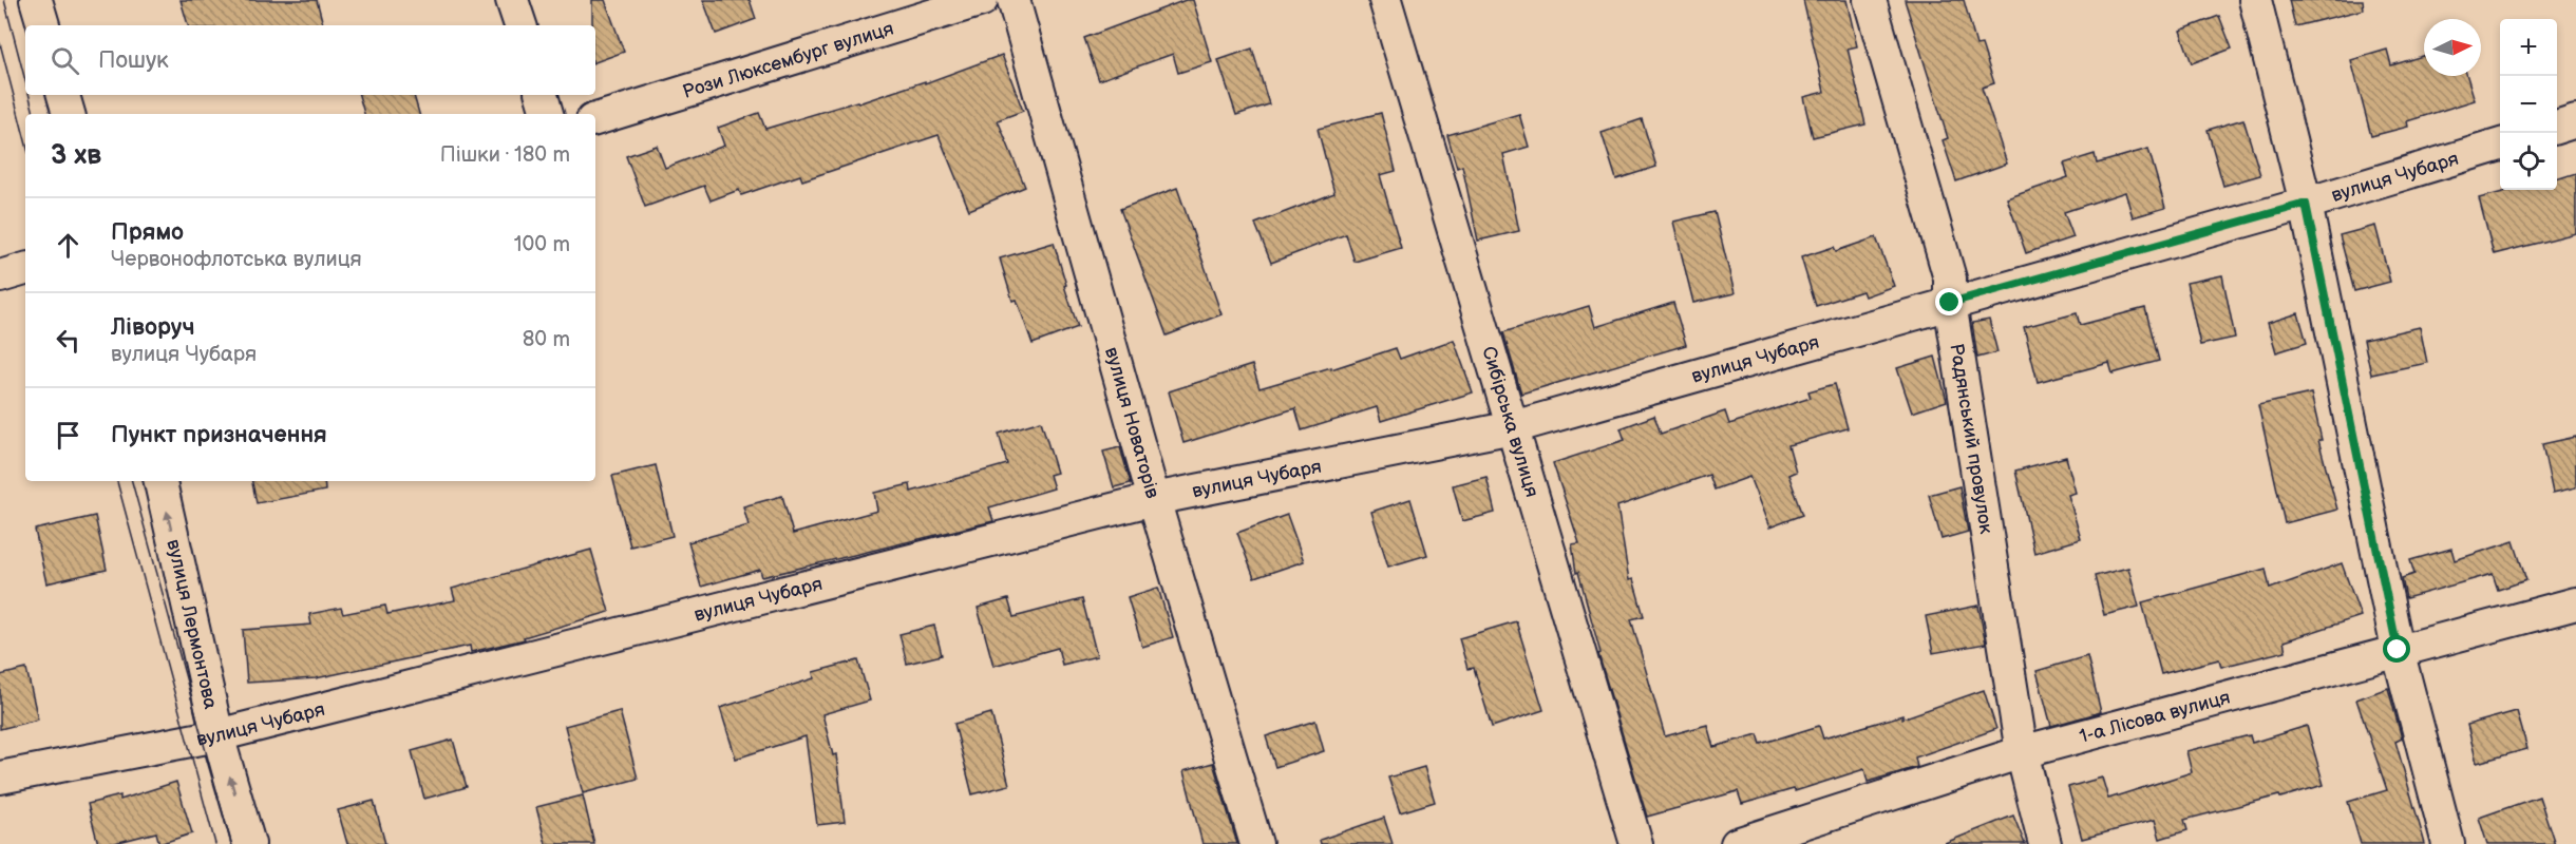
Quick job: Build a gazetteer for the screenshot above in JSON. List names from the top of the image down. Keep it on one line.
{"streets":{"street":["Рози Люксембург вулиця","вулиця Чубаря","Сибірська вулиця","вулиця Новаторів","Радянський провулок","вулиця Лермонтова","1-а Лісова вулиця"]},"crossings":[["вулиця Чубаря","Сибірська вулиця"],["вулиця Чубаря","вулиця Новаторів"],["вулиця Чубаря","Радянський провулок"],["вулиця Чубаря","вулиця Лермонтова"],["Радянський провулок","1-а Лісова вулиця"]],"one_way":["вулиця Лермонтова"],"north":"right","page":{"map_buttons":["+","−"],"search":"Пошук","heading":["3 хв","Пішки · 180 m"],"list":[["Прямо","Червонофлотська вулиця","100 m"],["Ліворуч","вулиця Чубаря","80 m"],"Пункт призначення"]}}
